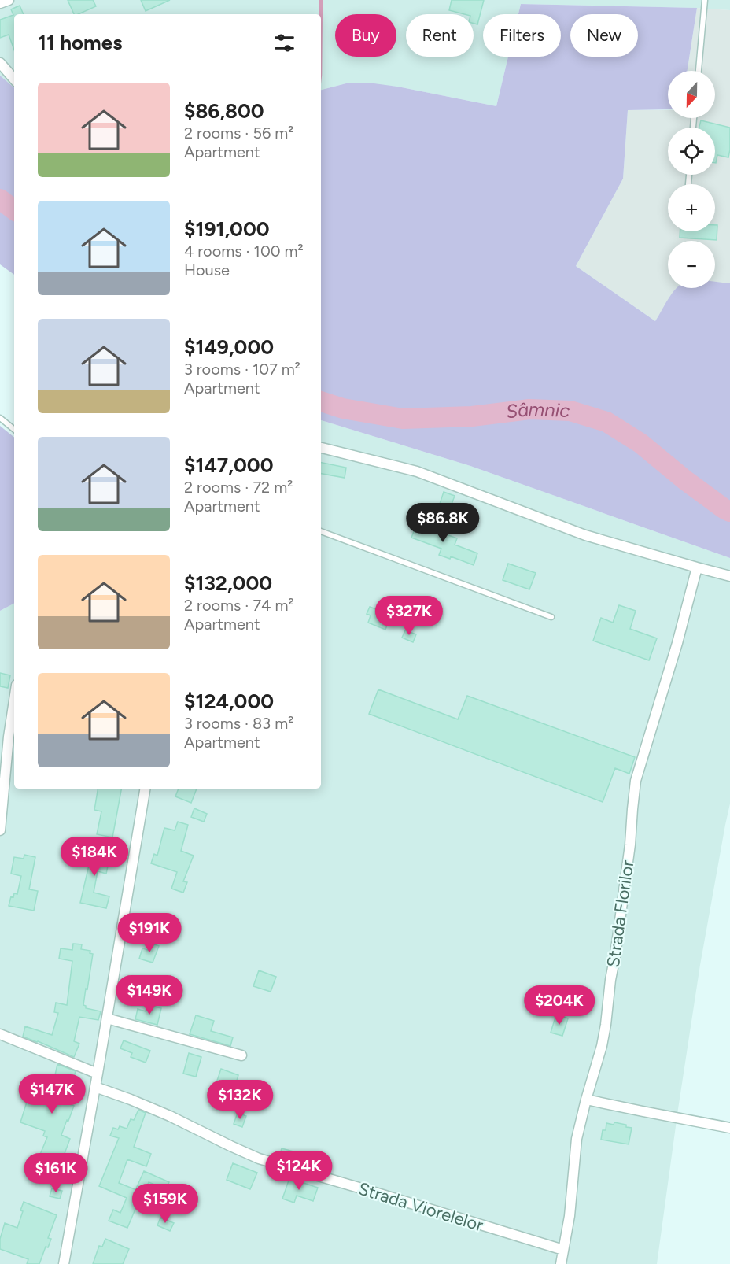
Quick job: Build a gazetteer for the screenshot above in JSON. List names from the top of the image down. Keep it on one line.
{"streets":{"street":["Strada Florilor","Strada Viorelelor"]},"crossings":[["Strada Florilor","Strada Viorelelor"]],"water":["Sâmnic"],"north":"bottom","page":{"chip":["Buy","Rent","Filters","New"],"heading":"11 homes","map_buttons":["+","−"],"list":[{"name":"$86,800","note":"2 rooms · 56 m² · Apartment"},{"name":"$191,000","note":"4 rooms · 100 m² · House"},{"name":"$149,000","note":"3 rooms · 107 m² · Apartment"},{"name":"$147,000","note":"2 rooms · 72 m² · Apartment"},{"name":"$132,000","note":"2 rooms · 74 m² · Apartment"},{"name":"$124,000","note":"3 rooms · 83 m² · Apartment"}],"price":["$86.8K","$327K","$184K","$191K","$149K","$204K","$147K","$132K","$124K","$161K","$159K"]}}
